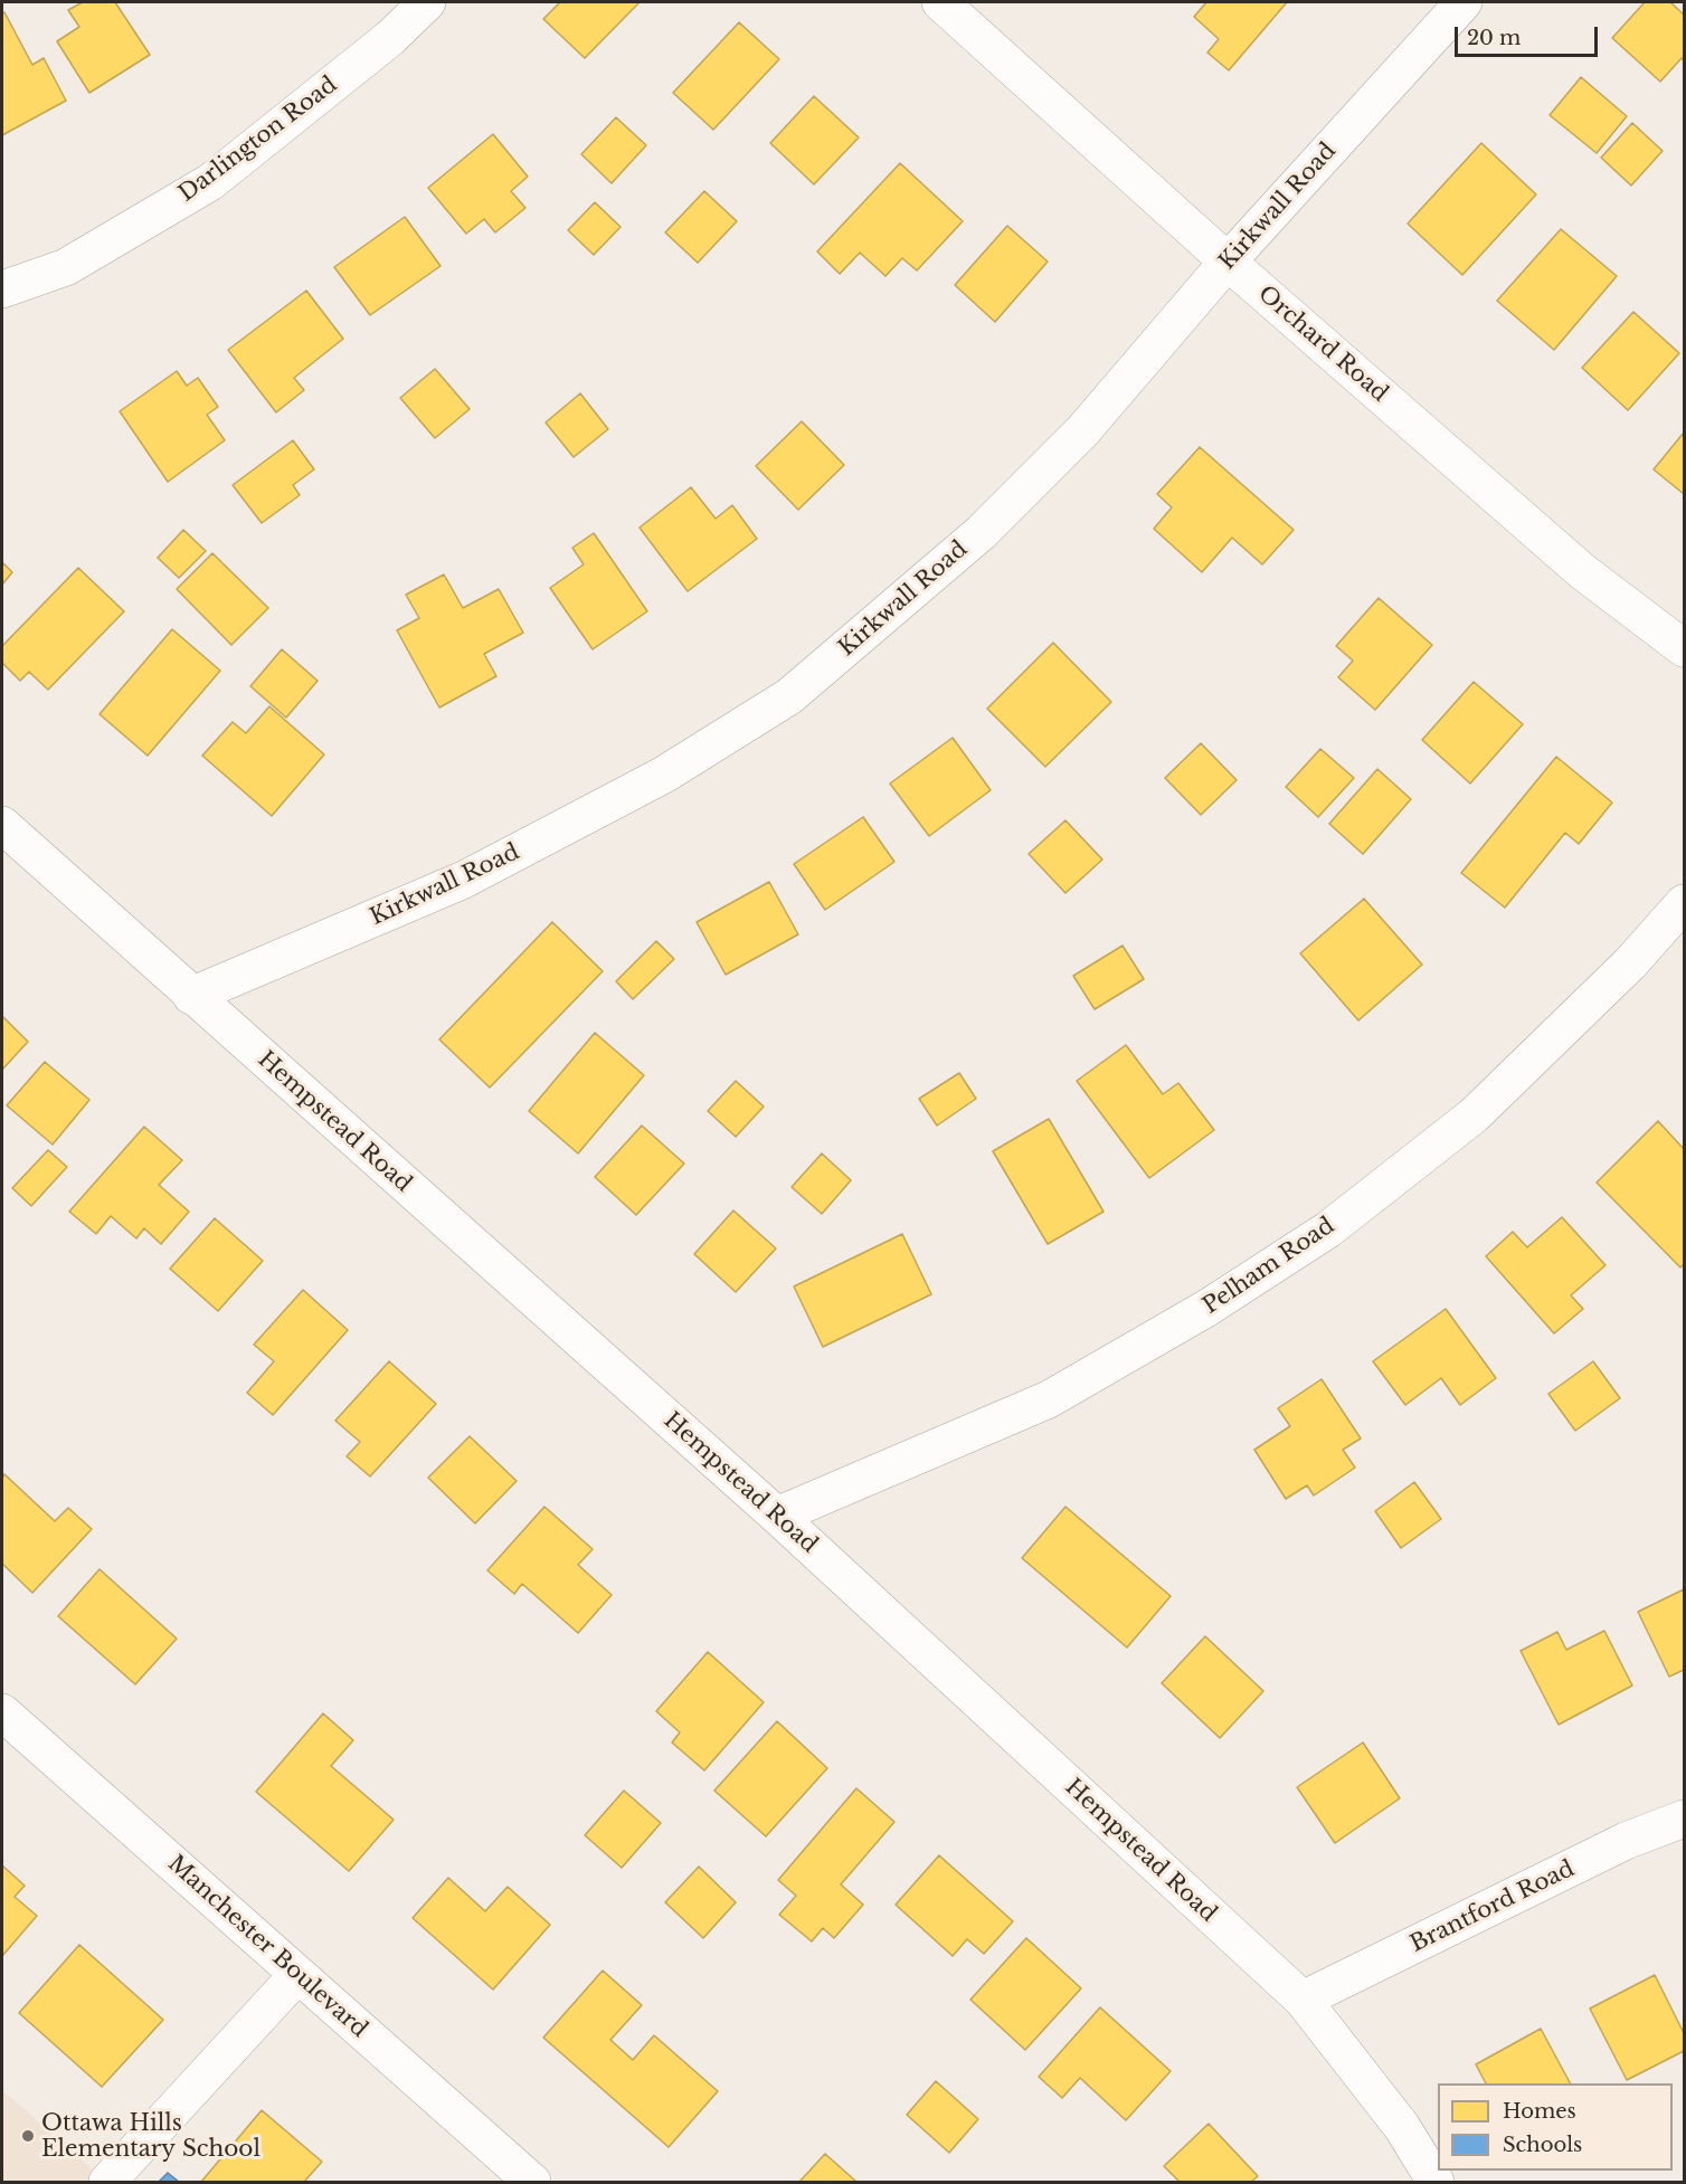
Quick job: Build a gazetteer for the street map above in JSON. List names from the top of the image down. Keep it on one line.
{"streets":{"street":["Darlington Road","Kirkwall Road","Orchard Road","Hempstead Road","Pelham Road","Brantford Road","Manchester Boulevard"]},"crossings":[["Kirkwall Road","Orchard Road"],["Kirkwall Road","Hempstead Road"],["Hempstead Road","Pelham Road"],["Hempstead Road","Brantford Road"]],"places":["Ottawa Hills Elementary School"],"legend":["Homes","Schools"],"scale_bar":"20 m"}
